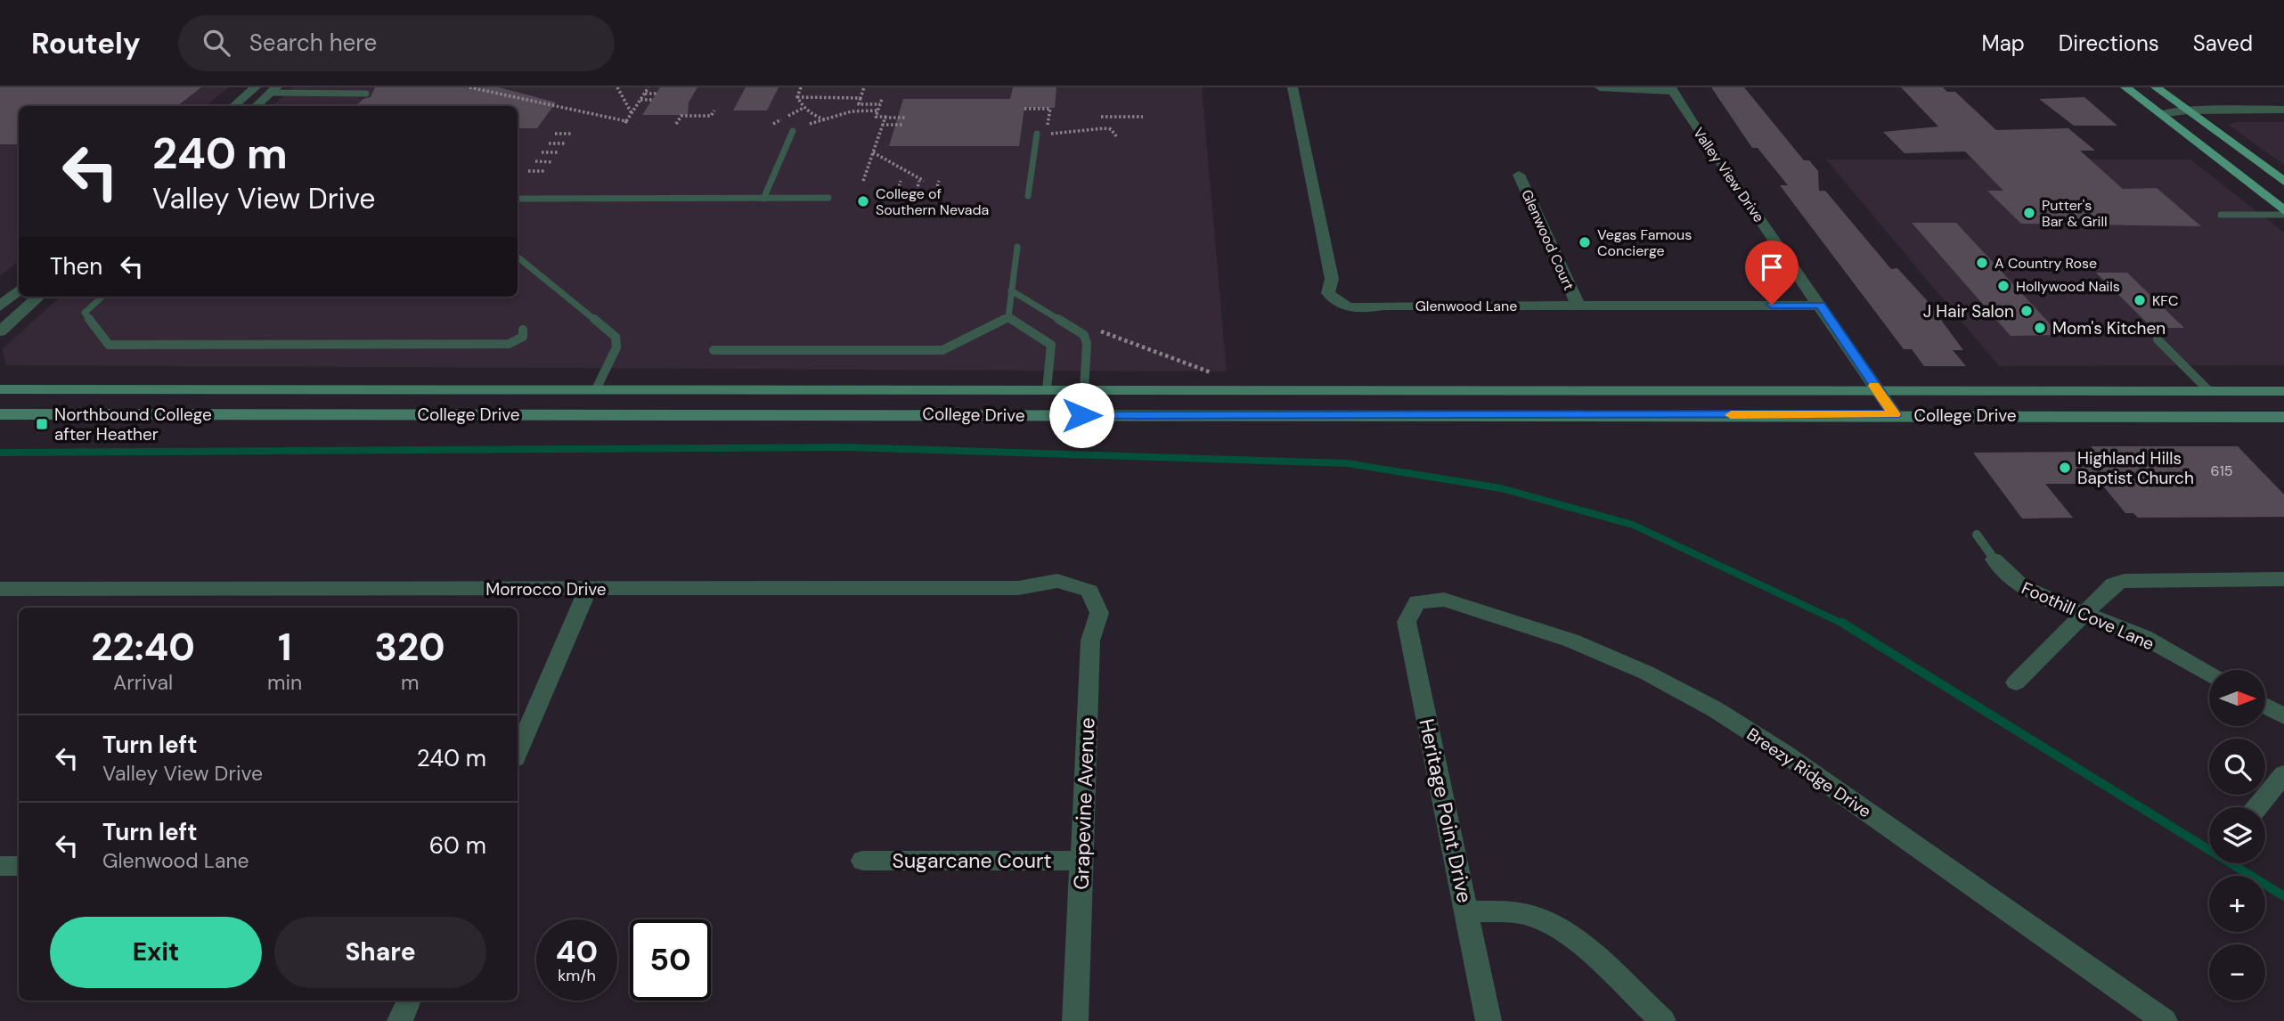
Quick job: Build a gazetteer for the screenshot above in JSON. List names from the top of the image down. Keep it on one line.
{"streets":{"main road":["College Drive"],"street":["Valley View Drive","Glenwood Court","Glenwood Lane","Morrocco Drive","Foothill Cove Lane","Breezy Ridge Drive","Grapevine Avenue","Heritage Point Drive","Sugarcane Court"]},"crossings":[["Valley View Drive","Glenwood Lane"],["Valley View Drive","College Drive"],["Glenwood Court","Glenwood Lane"],["Morrocco Drive","Grapevine Avenue"],["Breezy Ridge Drive","Heritage Point Drive"],["Grapevine Avenue","Sugarcane Court"]],"places":{"other":["College of Southern Nevada","Putter's Bar & Grill","Vegas Famous Concierge","A Country Rose","Hollywood Nails","KFC","J Hair Salon","Mom's Kitchen","Highland Hills Baptist Church"],"transit":["Northbound College after Heather"]},"house_numbers":["615"],"north":"right","page":{"header":"Routely","search":"Search here","nav":["Map","Directions","Saved"],"turn":["240 m","Valley View Drive"],"then":"Then","eta":["22:40","Arrival","1","min","320","m"],"map_buttons":["+","−"],"list":[{"name":"Turn left","note":"Valley View Drive","value":"240 m"},{"name":"Turn left","note":"Glenwood Lane","value":"60 m"}],"buttons":["Exit","Share"],"speed":"40 km/h","limit":"50"}}
